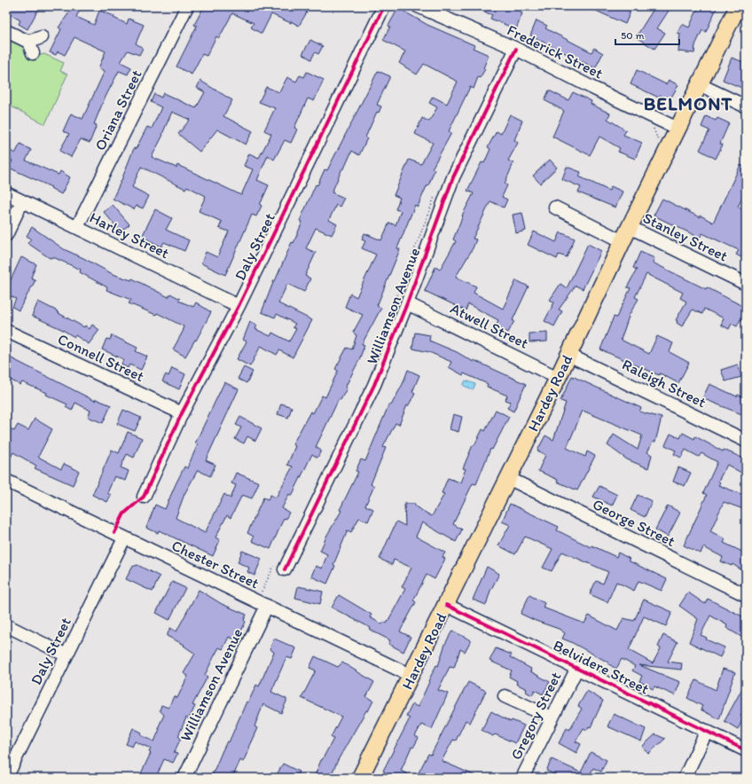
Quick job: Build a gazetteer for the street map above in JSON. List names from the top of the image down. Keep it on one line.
{"streets":{"main road":["Hardey Road"],"street":["Frederick Street","Oriana Street","Harley Street","Stanley Street","Daly Street","Williamson Avenue","Atwell Street","Connell Street","Raleigh Street","George Street","Chester Street","Belvidere Street","Gregory Street"]},"crossings":[["Frederick Street","Williamson Avenue"],["Frederick Street","Hardey Road"],["Oriana Street","Harley Street"],["Harley Street","Daly Street"],["Stanley Street","Hardey Road"],["Daly Street","Connell Street"],["Daly Street","Chester Street"],["Williamson Avenue","Atwell Street"],["Williamson Avenue","Chester Street"],["Atwell Street","Hardey Road"],["Raleigh Street","Hardey Road"],["Hardey Road","George Street"],["Hardey Road","Chester Street"],["Hardey Road","Belvidere Street"],["Belvidere Street","Gregory Street"]],"districts":["BELMONT"],"scale_bar":"50 m"}
